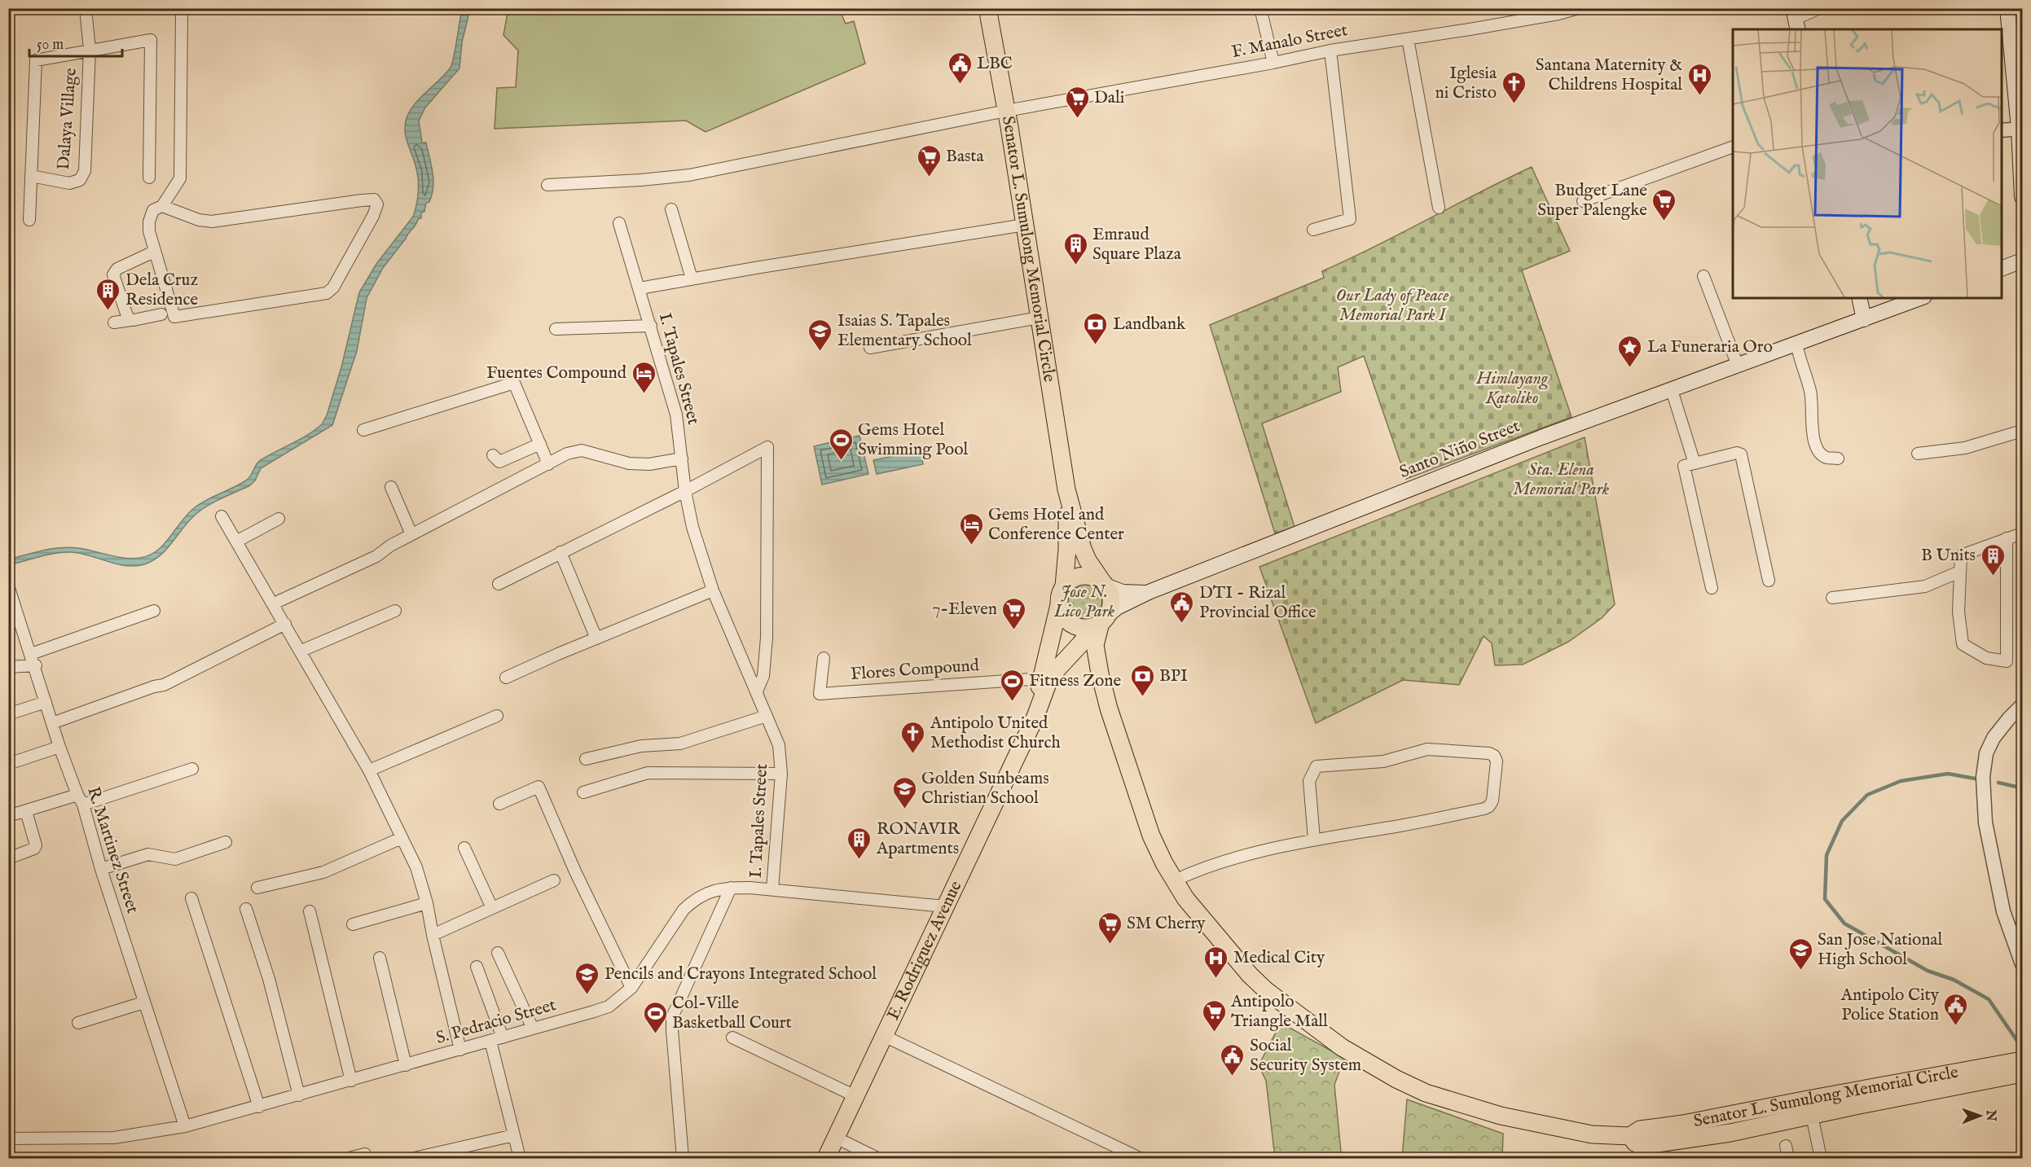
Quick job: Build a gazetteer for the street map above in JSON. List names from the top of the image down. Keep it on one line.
{"streets":{"main road":["Senator L. Sumulong Memorial Circle","Santo Niño Street","E. Rodriguez Avenue"],"street":["F. Manalo Street","Dalaya Village","I. Tapales Street","Flores Compound","R. Martinez Street","S. Pedracio Street"]},"crossings":[["F. Manalo Street","Senator L. Sumulong Memorial Circle"],["Senator L. Sumulong Memorial Circle","Santo Niño Street"],["Senator L. Sumulong Memorial Circle","E. Rodriguez Avenue"],["I. Tapales Street","S. Pedracio Street"],["Santo Niño Street","E. Rodriguez Avenue"],["Flores Compound","E. Rodriguez Avenue"],["R. Martinez Street","S. Pedracio Street"],["E. Rodriguez Avenue","S. Pedracio Street"]],"parks":["Our Lady of Peace Memorial Park I","Himlayang Katoliko","Sta. Elena Memorial Park","Jose N. Lico Park"],"places":{"public building":["LBC","DTI - Rizal Provincial Office","Antipolo City Police Station","Social Security System"],"hospital":["Santana Maternity & Childrens Hospital","Medical City"],"church":["Iglesia ni Cristo","Antipolo United Methodist Church"],"supermarket":["Dali","Basta","Budget Lane Super Palengke","7-Eleven","SM Cherry","Antipolo Triangle Mall"],"building":["Emraud Square Plaza","Dela Cruz Residence","B Units","RONAVIR Apartments"],"bank":["Landbank","BPI"],"school or university":["Isaias S. Tapales Elementary School","Golden Sunbeams Christian School","San Jose National High School","Pencils and Crayons Integrated School"],"place":["La Funeraria Oro"],"hotel":["Fuentes Compound","Gems Hotel and Conference Center"],"sports":["Gems Hotel Swimming Pool","Fitness Zone","Col-Ville Basketball Court"]},"scale_bar":"50 m","north":"right"}
